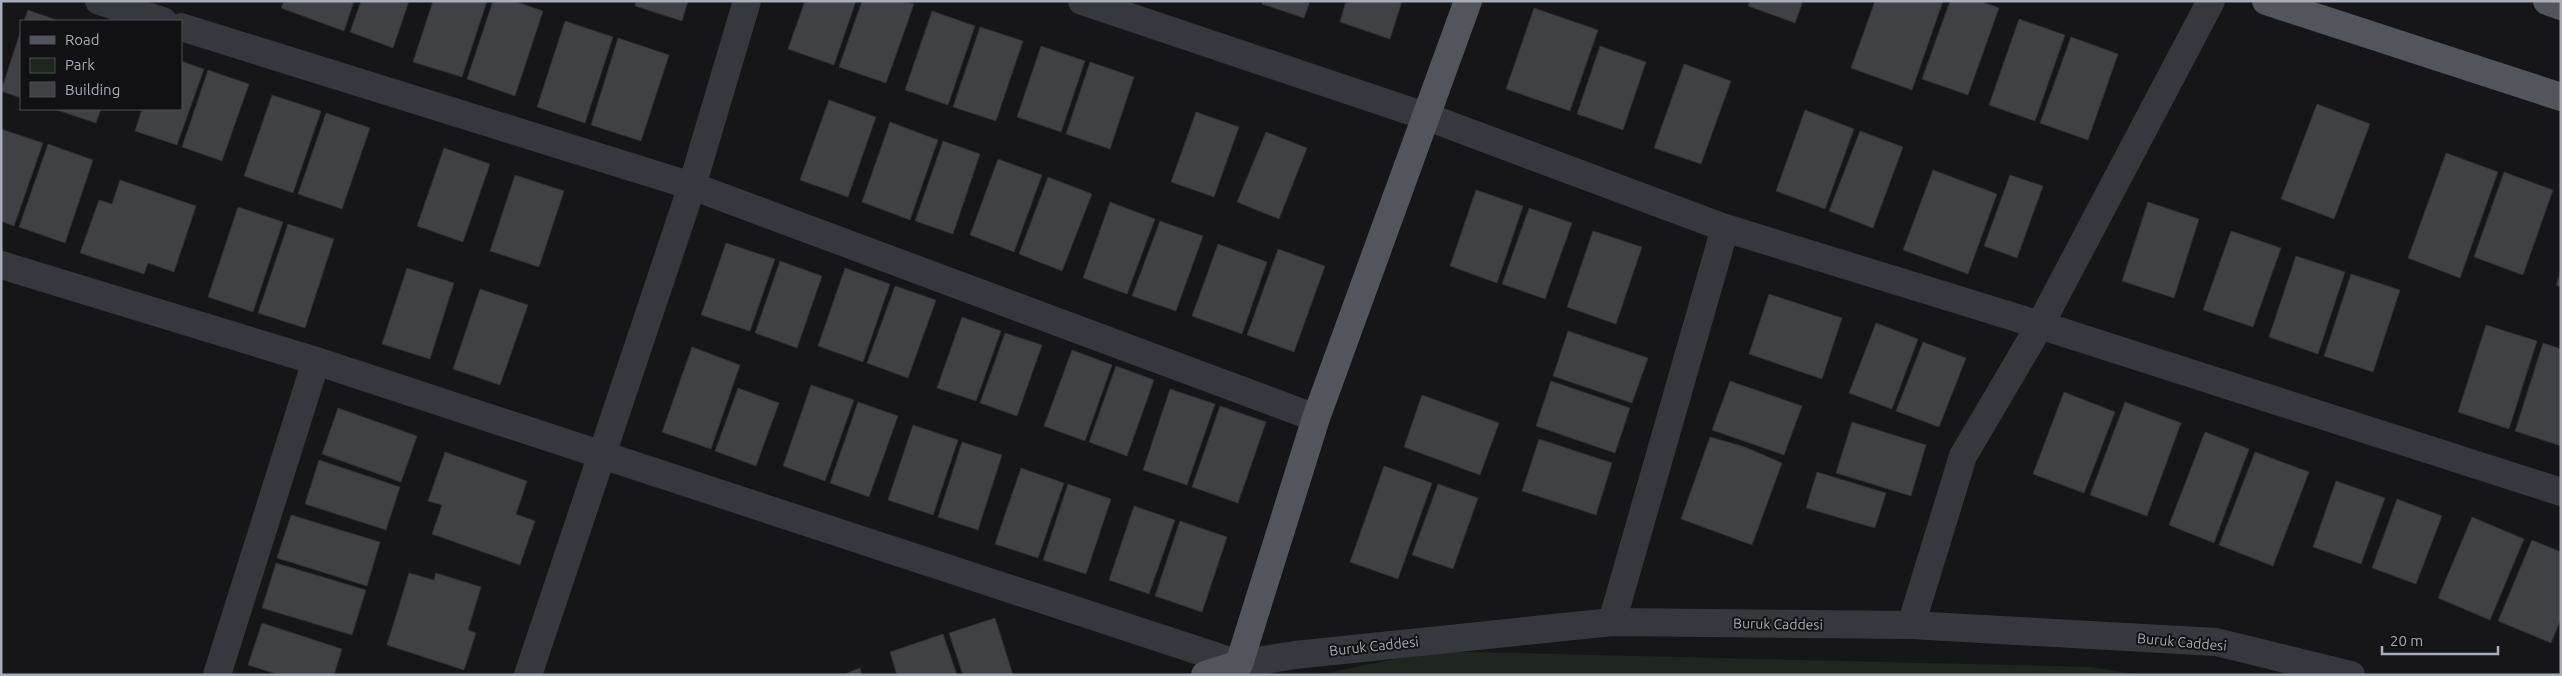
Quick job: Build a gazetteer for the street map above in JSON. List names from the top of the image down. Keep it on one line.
{"streets":{"main road":["Buruk Caddesi"]},"legend":["Road","Park","Building"],"scale_bar":"20 m"}
